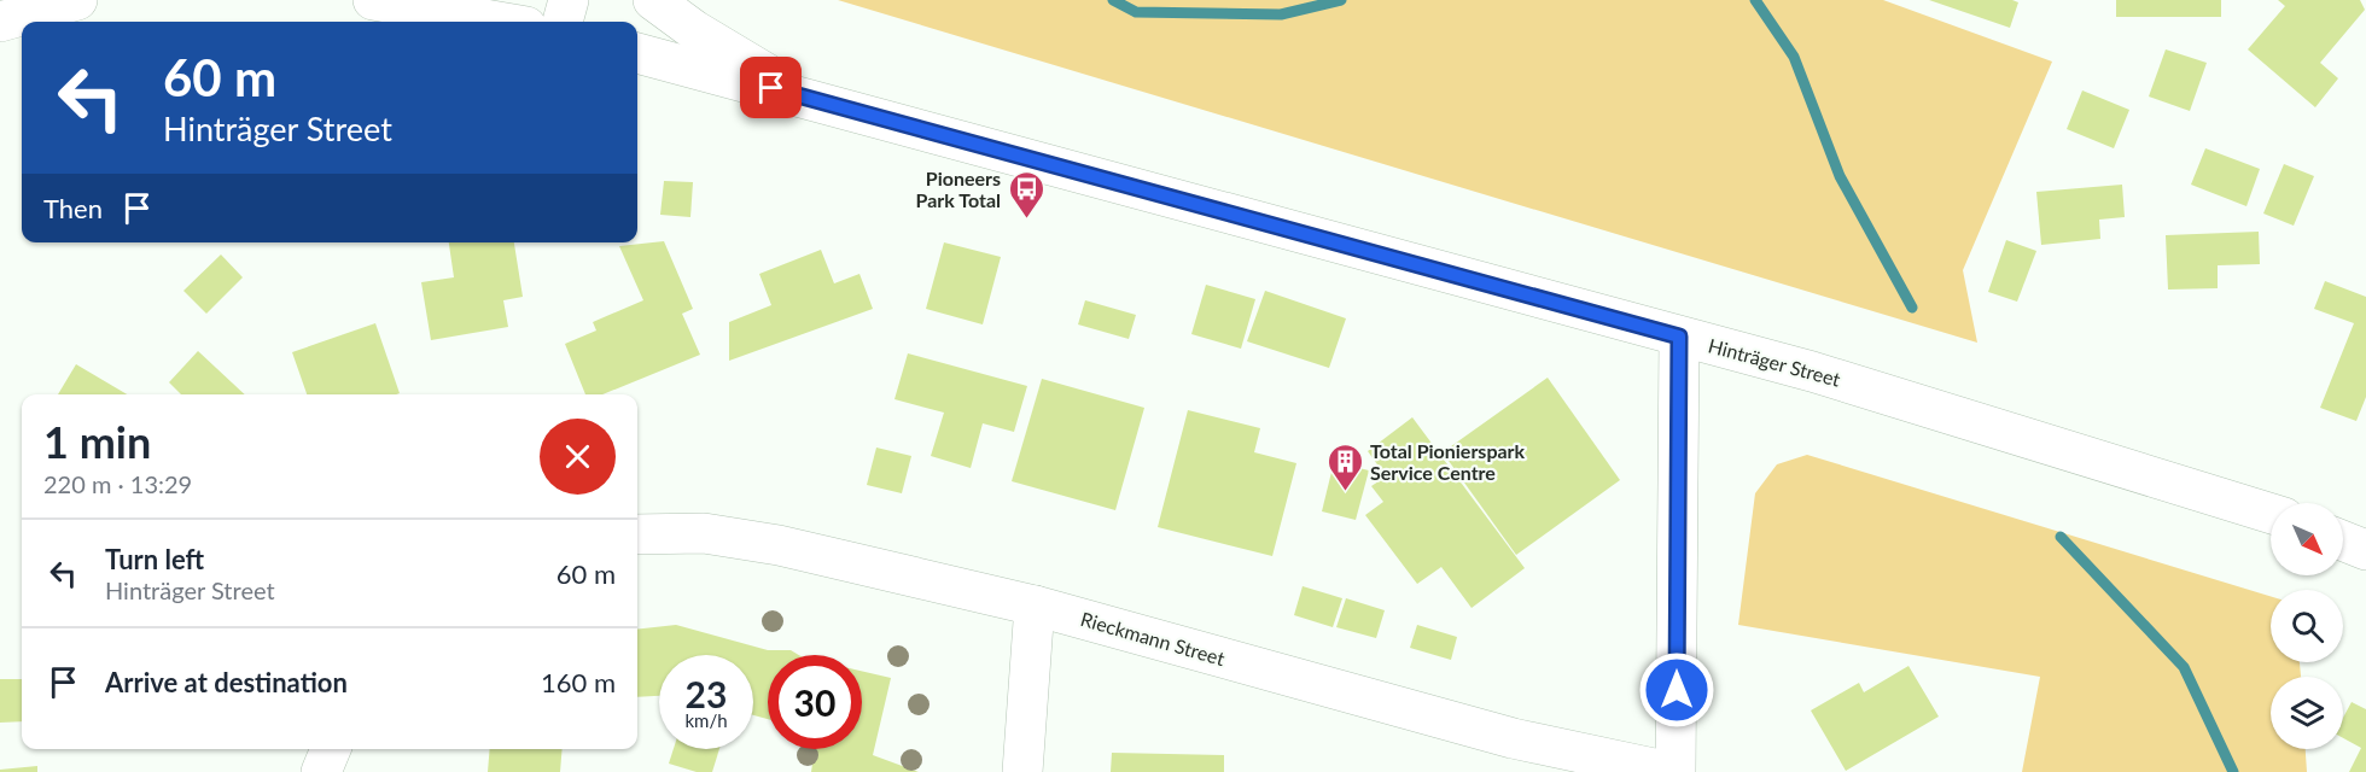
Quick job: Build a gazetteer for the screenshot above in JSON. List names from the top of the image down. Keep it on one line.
{"streets":{"street":["Hinträger Street","Rieckmann Street"]},"places":{"bus stop":["Pioneers Park Total"],"building":["Total Pionierspark Service Centre"]},"north":"bottom right","page":{"turn":["60 m","Hinträger Street"],"then":"Then","heading":["1 min","220 m · 13:29"],"list":[{"name":"Turn left","note":"Hinträger Street","value":"60 m"},{"name":"Arrive at destination","value":"160 m"}],"speed":"23 km/h","limit":"30"}}
